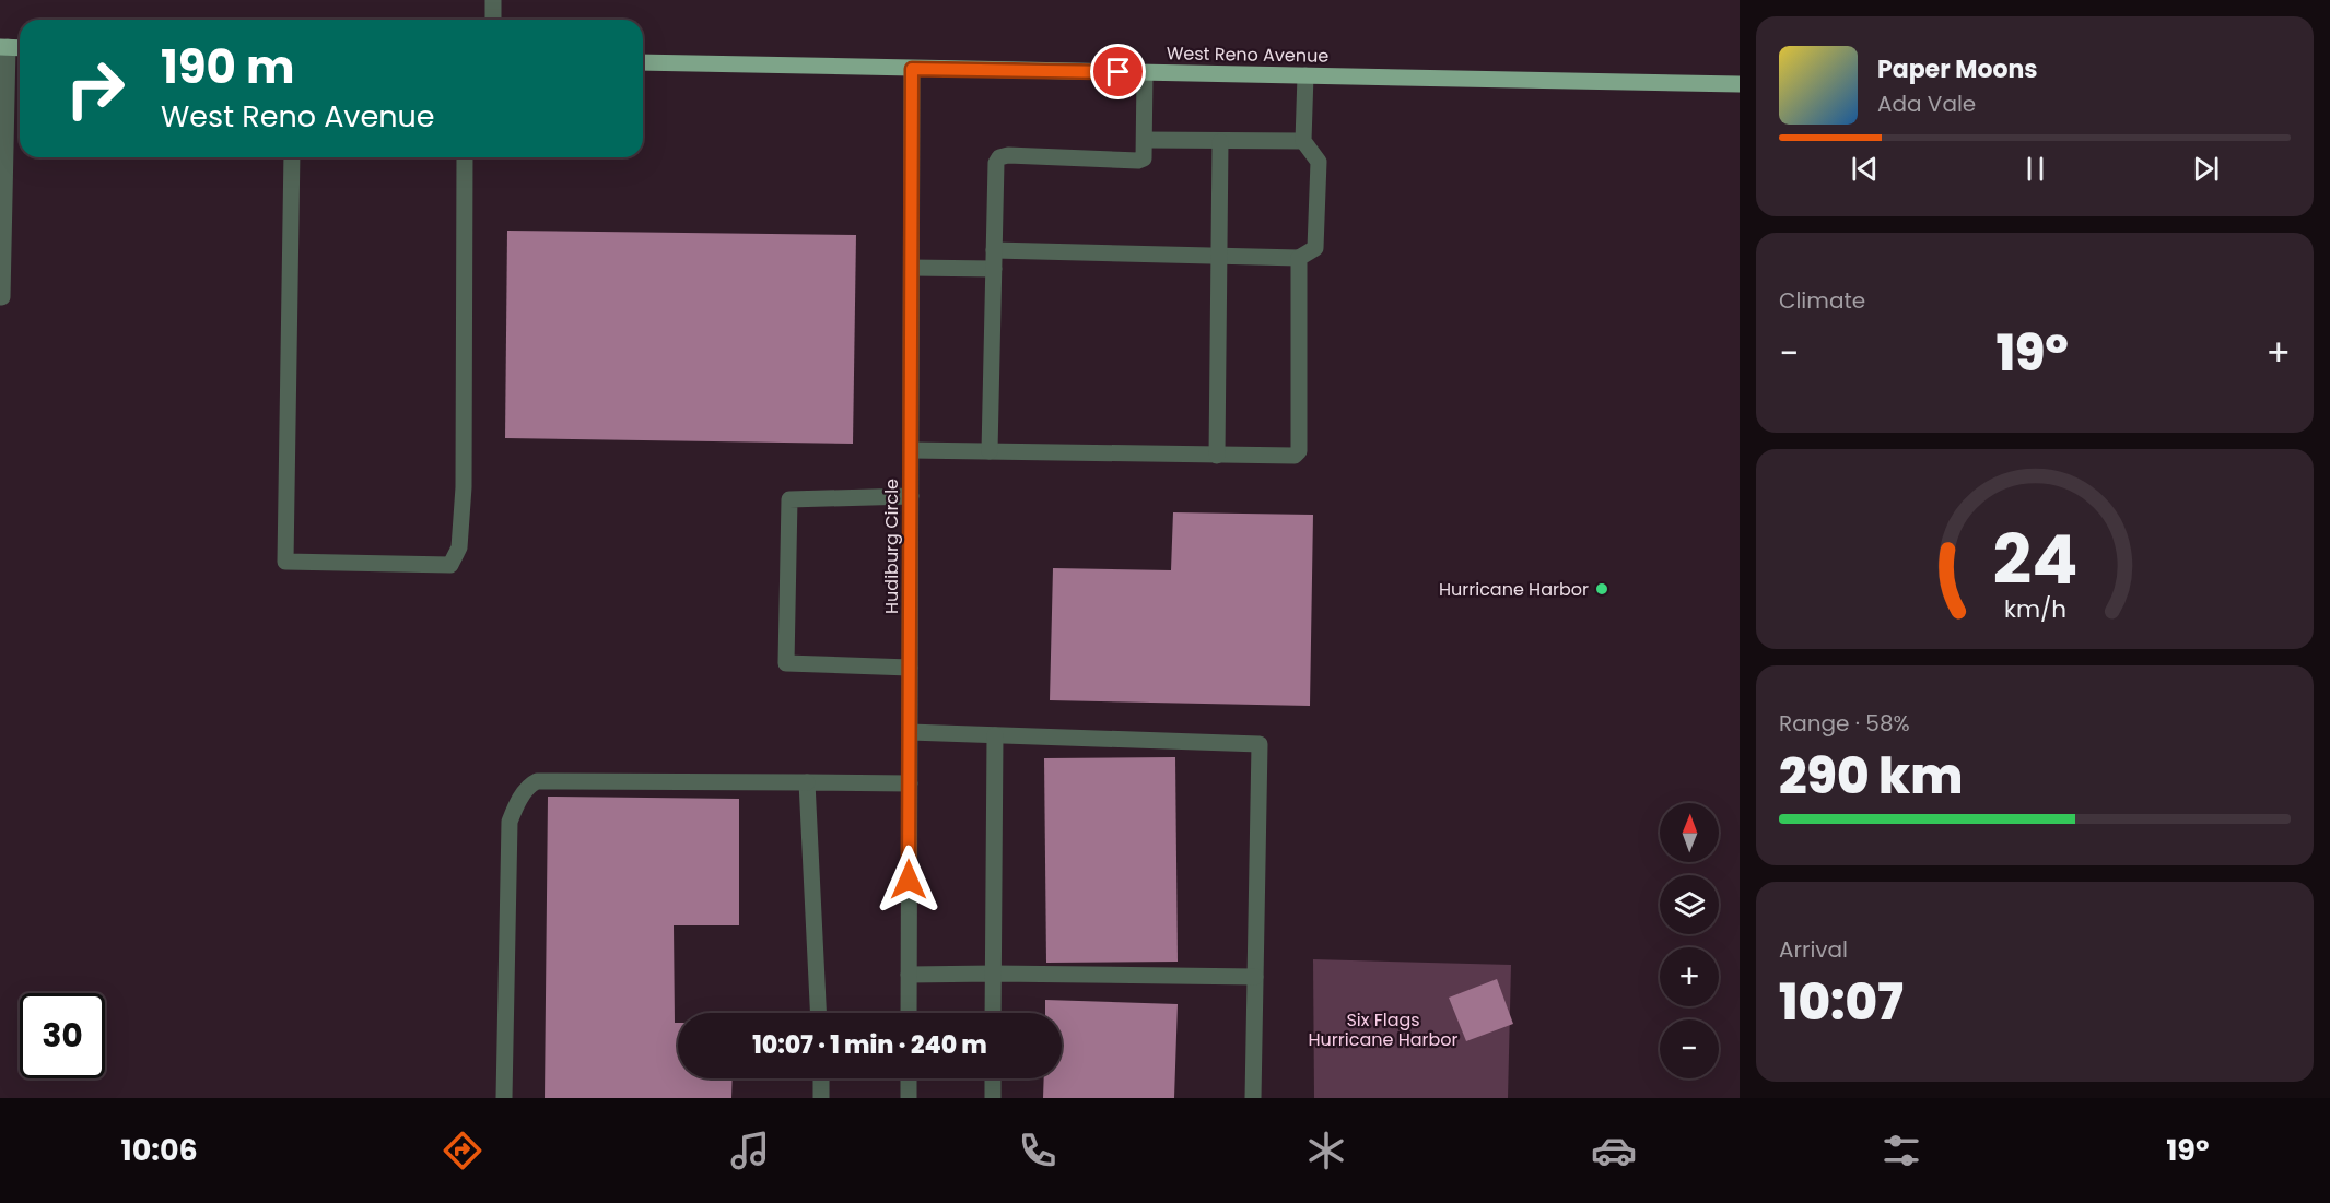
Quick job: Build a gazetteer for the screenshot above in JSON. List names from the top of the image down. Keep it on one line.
{"streets":{"main road":["West Reno Avenue"],"street":["Hudiburg Circle"]},"crossings":[["West Reno Avenue","Hudiburg Circle"]],"parks":["Six Flags Hurricane Harbor"],"places":["Hurricane Harbor"],"north":"top","page":{"turn":["190 m","West Reno Avenue"],"song":["Paper Moons","Ada Vale"],"tile":["Climate",["Range · 58%","290 km"],["Arrival","10:07"]],"heat":["−","19°","+"],"map_buttons":["+","−"],"limit":"30","trip":"10:07 · 1 min · 240 m","tabs":["10:06","19°"],"gauge":["24","km/h"]}}
